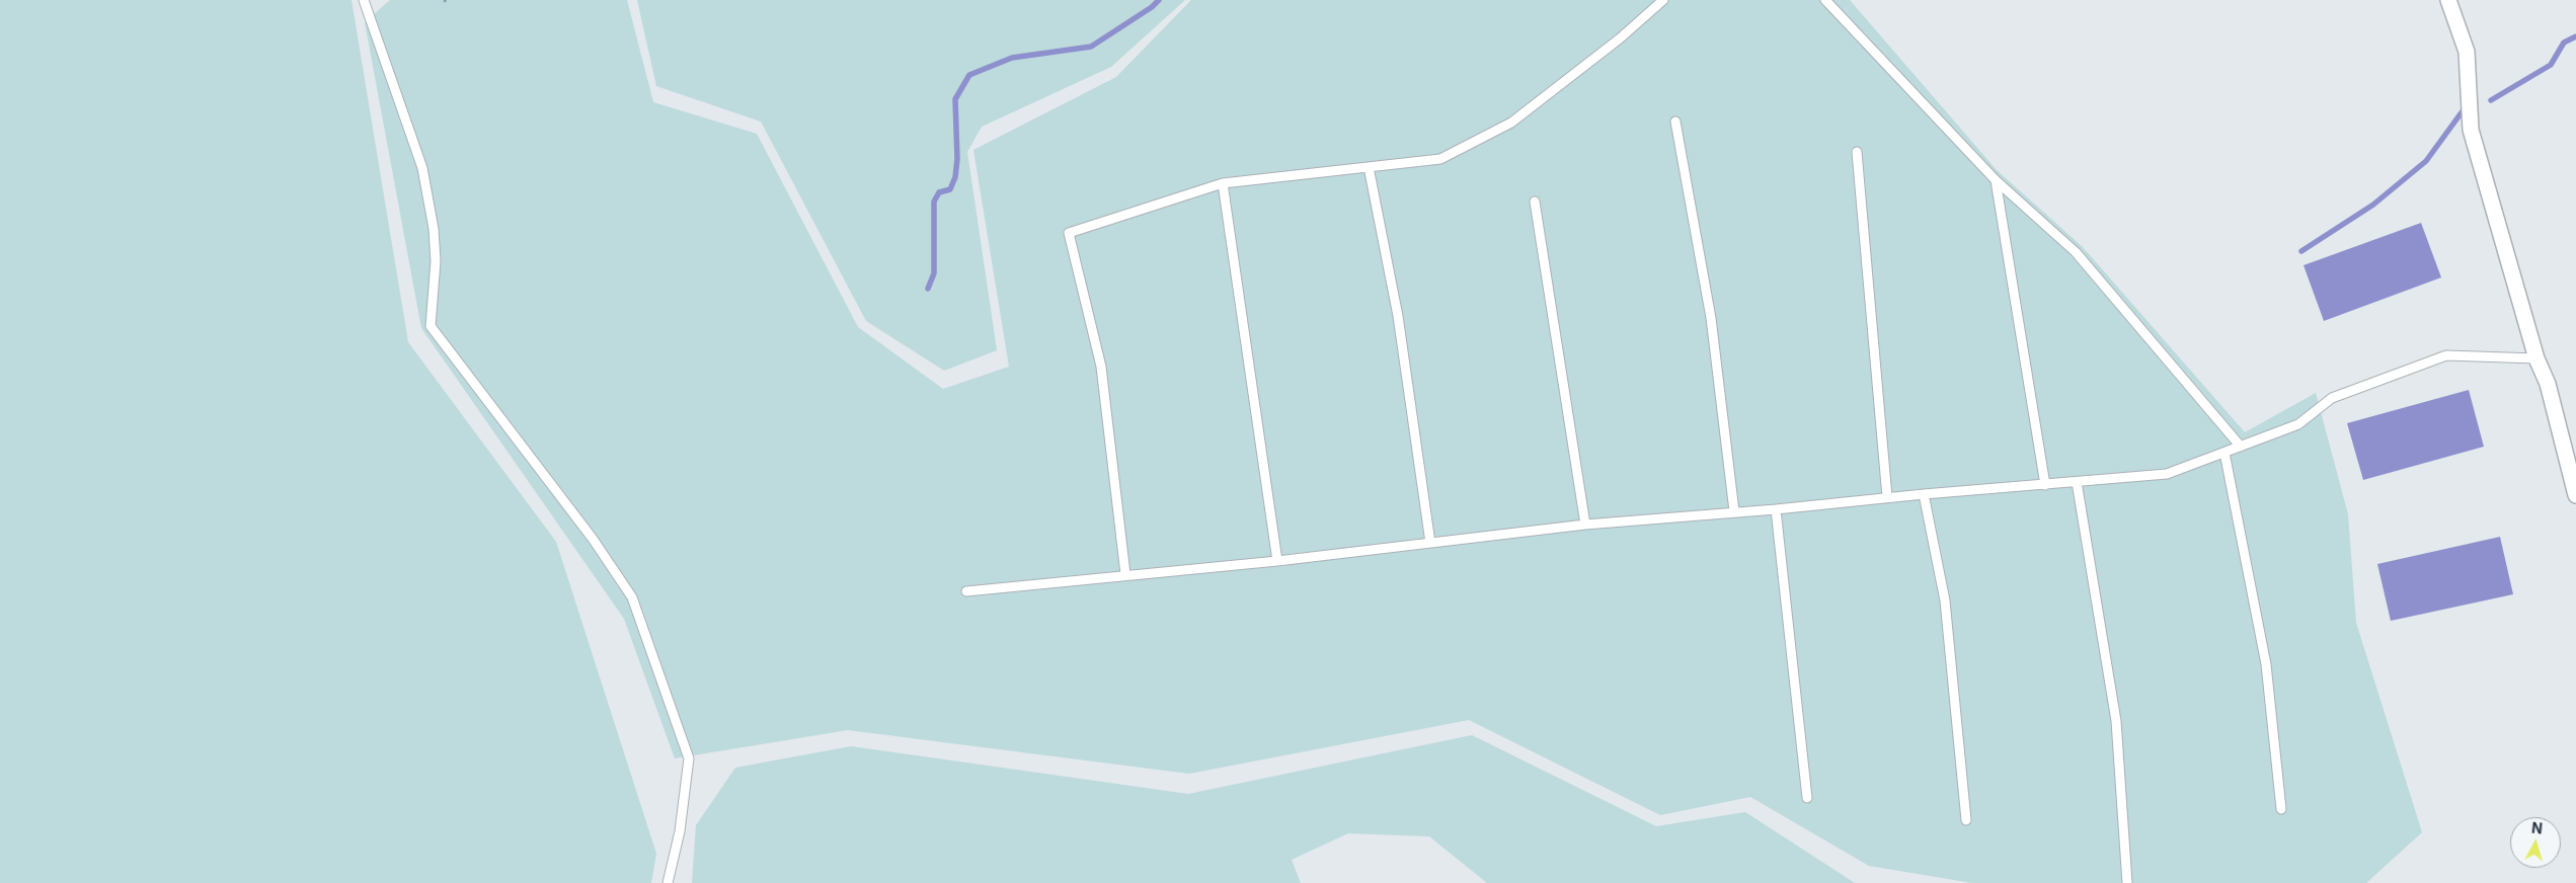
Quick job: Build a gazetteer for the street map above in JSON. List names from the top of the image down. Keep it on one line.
{"north":"top"}
